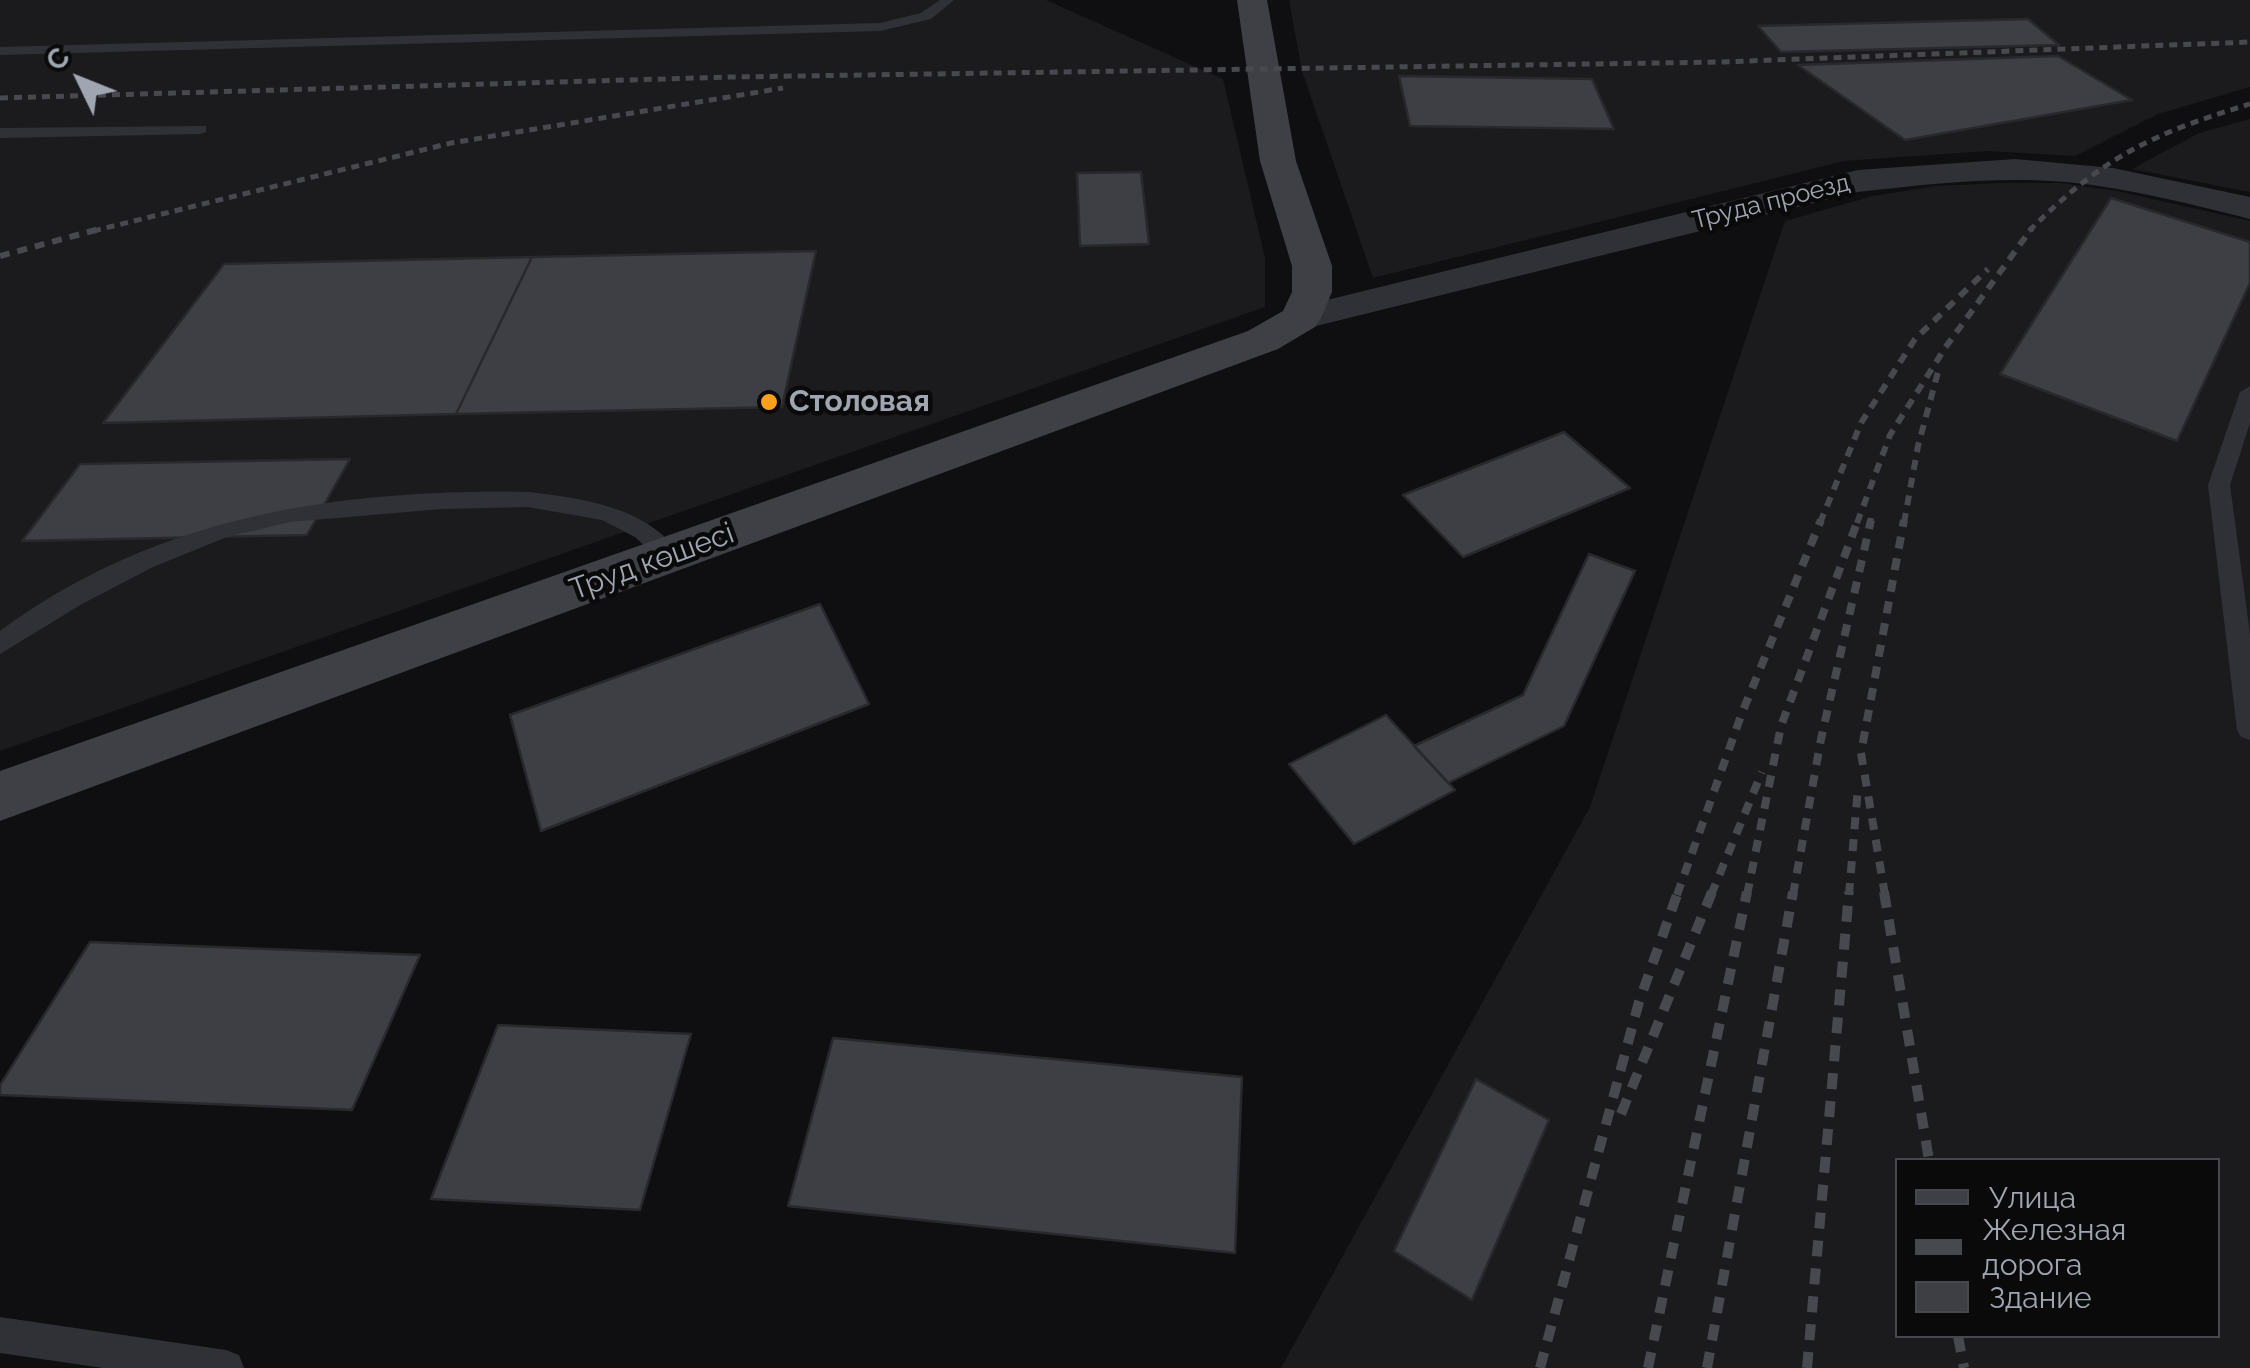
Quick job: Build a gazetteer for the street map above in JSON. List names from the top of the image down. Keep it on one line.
{"streets":{"street":["Труда проезд","Труд көшесі"]},"crossings":[["Труда проезд","Труд көшесі"]],"places":["Столовая"],"legend":["Улица","Железная дорога","Здание"],"north":"top left"}
